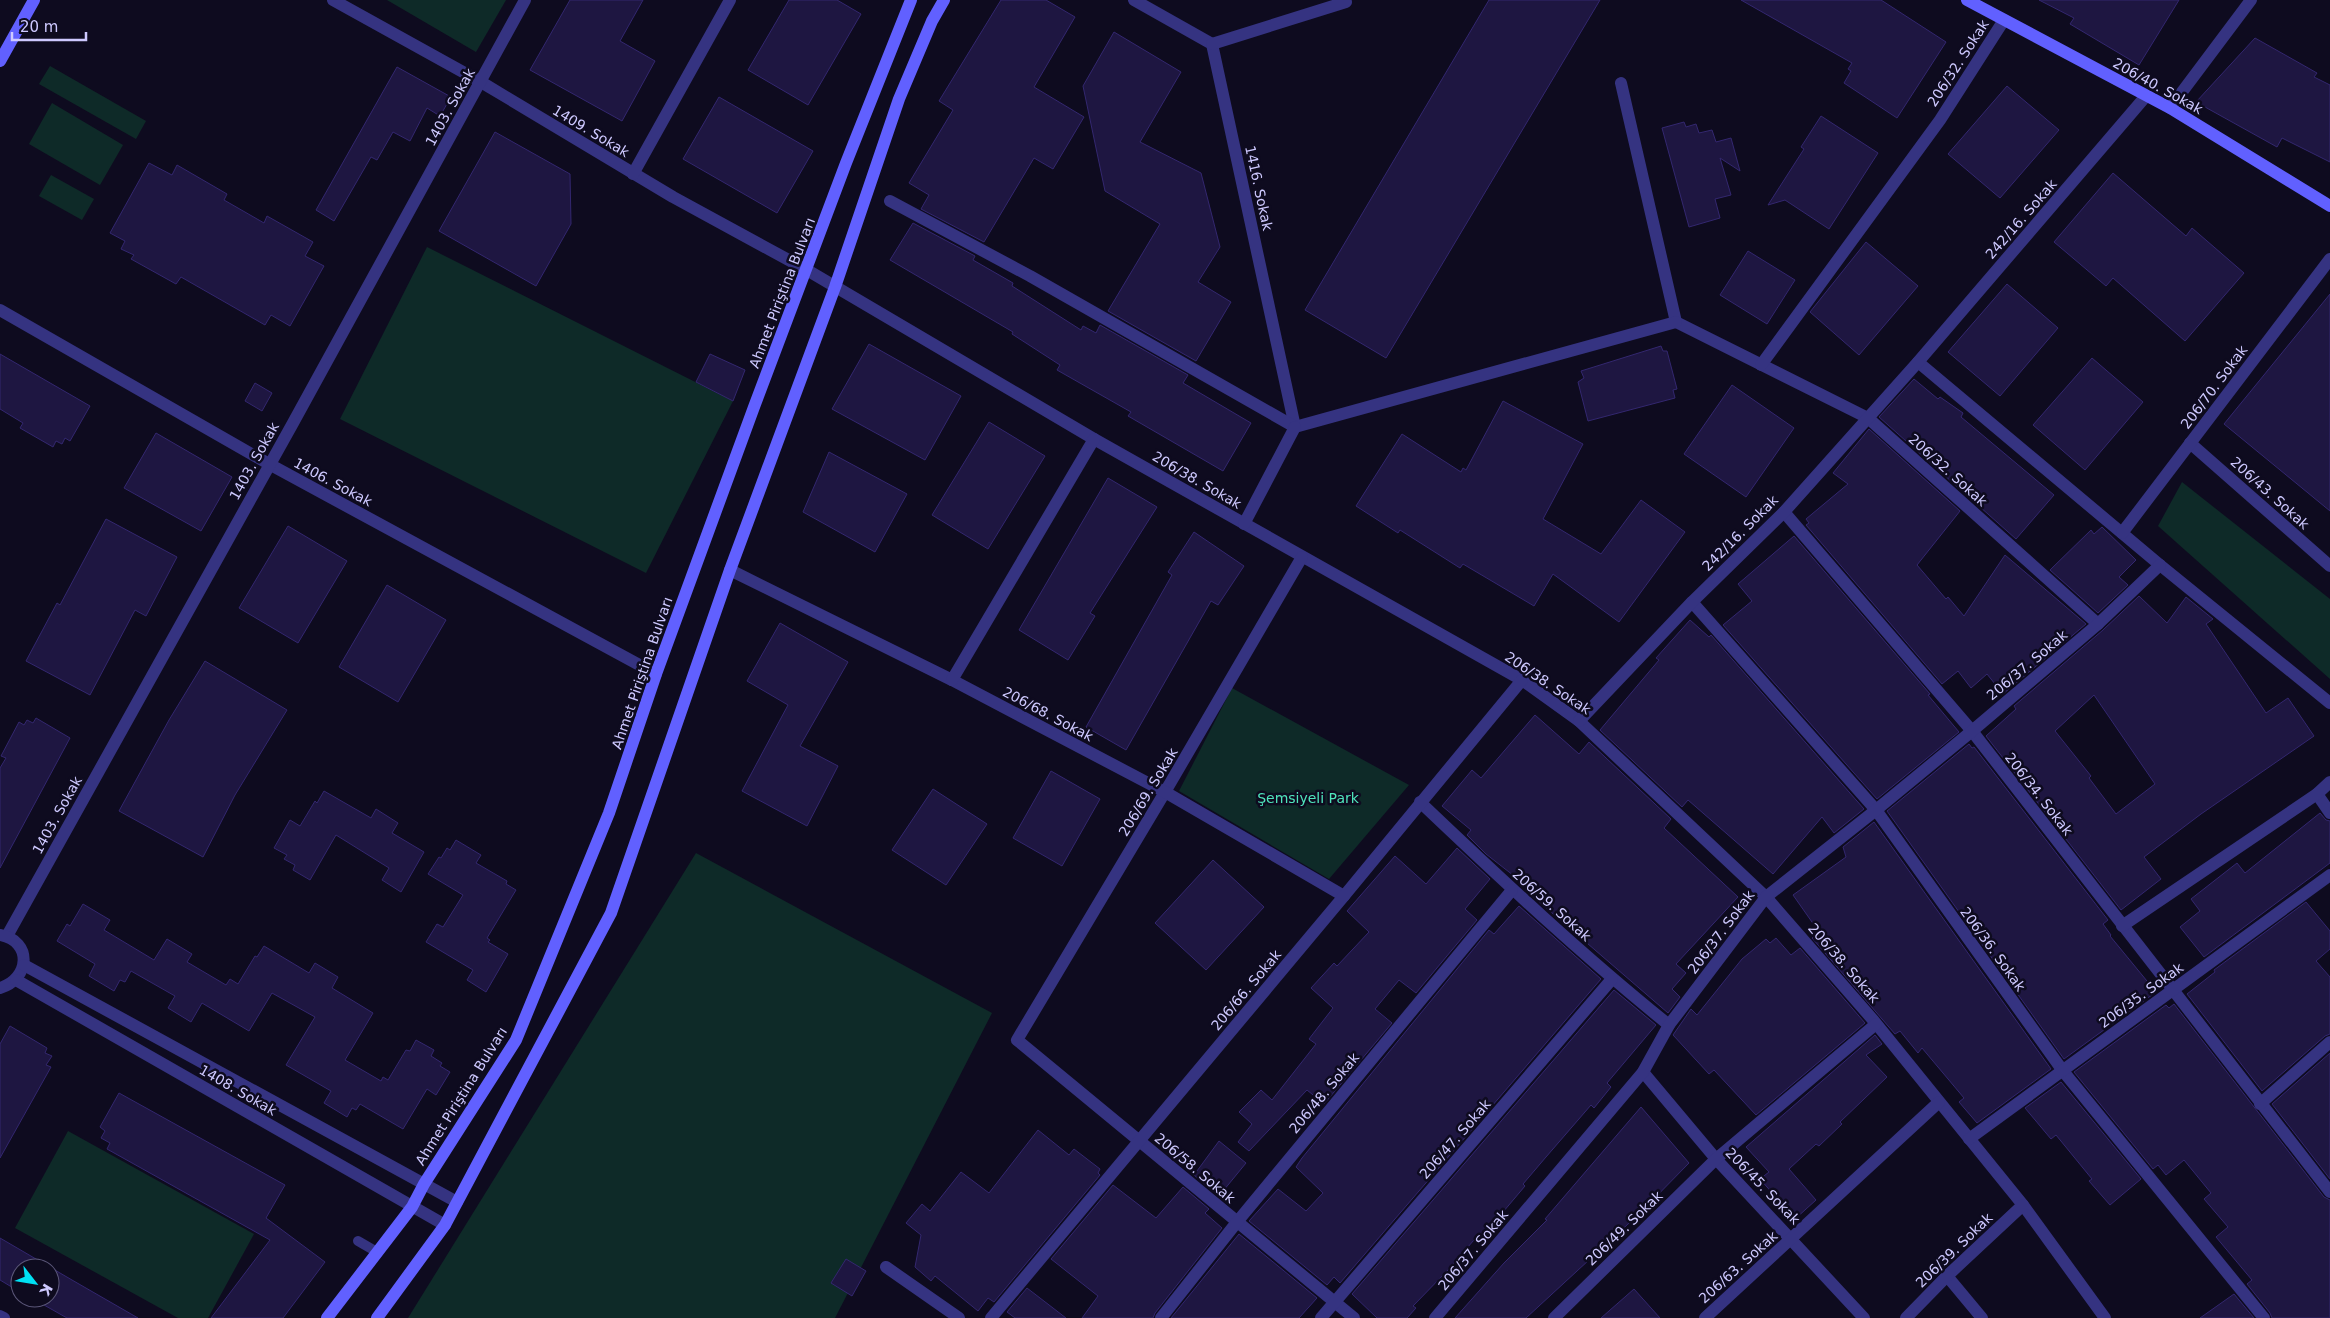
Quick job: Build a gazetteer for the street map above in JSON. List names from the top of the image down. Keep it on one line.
{"streets":{"main road":["206/40. Sokak","Ahmet Piriştina Bulvarı"],"street":["206/32. Sokak","1403. Sokak","1409. Sokak","1416. Sokak","242/16. Sokak","206/70. Sokak","206/38. Sokak","1406. Sokak","206/43. Sokak","206/37. Sokak","206/68. Sokak","206/69. Sokak","206/34. Sokak","206/59. Sokak","206/36. Sokak","206/66. Sokak","206/35. Sokak","1408. Sokak","206/48. Sokak","206/47. Sokak","206/58. Sokak","206/45. Sokak","206/49. Sokak","206/39. Sokak","206/63. Sokak"]},"crossings":[["206/32. Sokak","206/40. Sokak"],["206/32. Sokak","242/16. Sokak"],["206/32. Sokak","206/37. Sokak"],["206/40. Sokak","242/16. Sokak"],["1403. Sokak","1409. Sokak"],["1403. Sokak","1406. Sokak"],["1409. Sokak","Ahmet Piriştina Bulvarı"],["1409. Sokak","206/38. Sokak"],["242/16. Sokak","206/38. Sokak"],["242/16. Sokak","206/34. Sokak"],["242/16. Sokak","206/36. Sokak"],["Ahmet Piriştina Bulvarı","1406. Sokak"],["Ahmet Piriştina Bulvarı","1408. Sokak"],["206/70. Sokak","206/43. Sokak"],["206/38. Sokak","206/37. Sokak"],["206/38. Sokak","206/69. Sokak"],["206/38. Sokak","206/66. Sokak"],["206/38. Sokak","206/35. Sokak"],["206/38. Sokak","206/49. Sokak"],["206/38. Sokak","206/39. Sokak"],["206/38. Sokak","206/63. Sokak"],["206/37. Sokak","206/34. Sokak"],["206/37. Sokak","206/59. Sokak"],["206/37. Sokak","206/36. Sokak"],["206/37. Sokak","206/45. Sokak"],["206/68. Sokak","206/69. Sokak"],["206/68. Sokak","206/66. Sokak"],["206/69. Sokak","206/58. Sokak"],["206/34. Sokak","206/35. Sokak"],["206/59. Sokak","206/66. Sokak"],["206/59. Sokak","206/48. Sokak"],["206/59. Sokak","206/47. Sokak"],["206/36. Sokak","206/35. Sokak"],["206/66. Sokak","206/58. Sokak"],["206/48. Sokak","206/58. Sokak"],["206/47. Sokak","206/58. Sokak"],["206/45. Sokak","206/49. Sokak"],["206/45. Sokak","206/63. Sokak"]],"parks":["Şemsiyeli Park"],"scale_bar":"20 m","north":"bottom right"}
